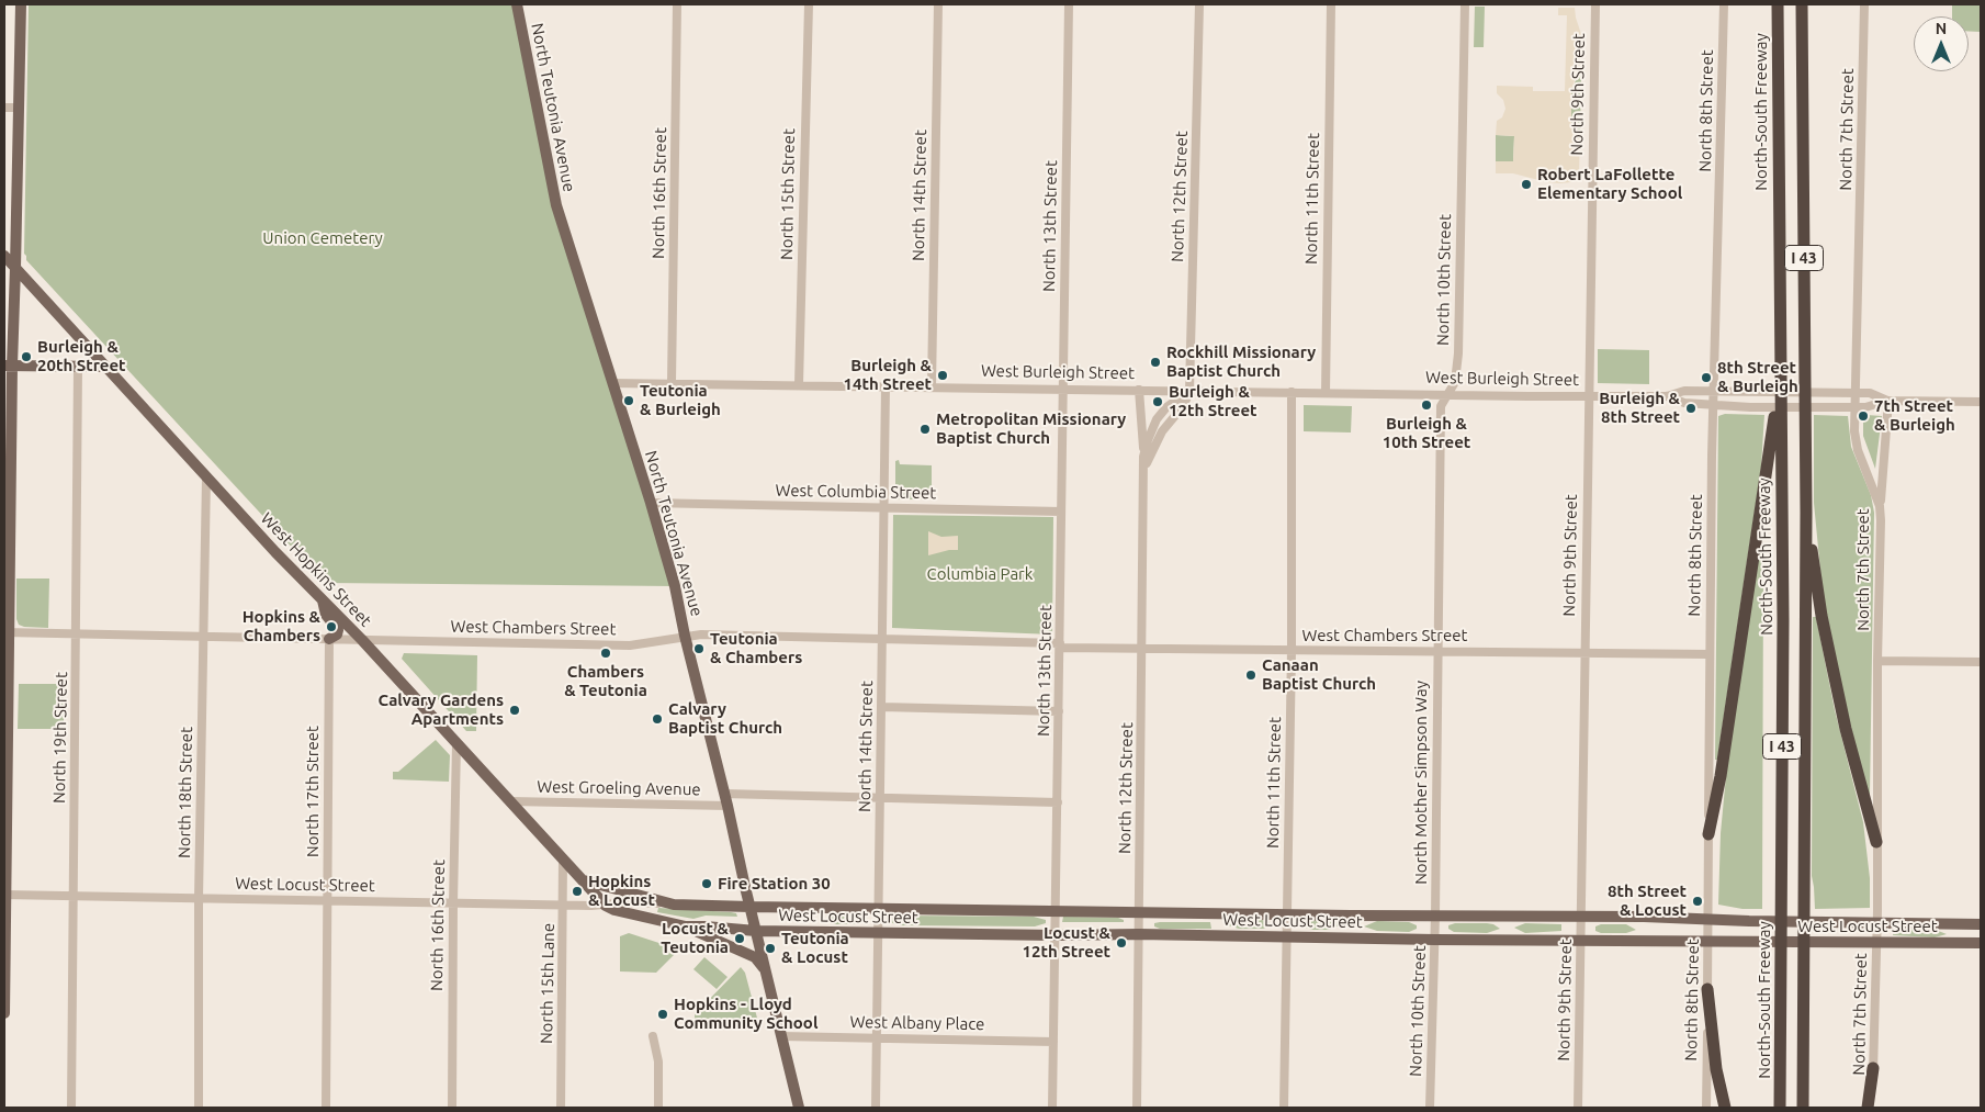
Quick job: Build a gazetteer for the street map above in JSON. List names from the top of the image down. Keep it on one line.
{"streets":{"highway":["North-South Freeway","I 43"],"main road":["North Teutonia Avenue","West Hopkins Street","West Locust Street"],"street":["North 9th Street","North 8th Street","North 7th Street","North 16th Street","North 15th Street","North 14th Street","North 12th Street","North 11th Street","North 13th Street","North 10th Street","West Burleigh Street","West Columbia Street","West Chambers Street","North 19th Street","North Mother Simpson Way","West Groeling Avenue","North 17th Street","North 18th Street","North 15th Lane","West Albany Place"]},"crossings":[["North 9th Street","West Burleigh Street"],["North 9th Street","West Chambers Street"],["North 9th Street","West Locust Street"],["North Teutonia Avenue","West Burleigh Street"],["North Teutonia Avenue","West Columbia Street"],["North Teutonia Avenue","West Chambers Street"],["North Teutonia Avenue","West Groeling Avenue"],["North Teutonia Avenue","West Locust Street"],["North Teutonia Avenue","West Albany Place"],["North 8th Street","West Burleigh Street"],["North 8th Street","West Chambers Street"],["North 8th Street","West Locust Street"],["North 7th Street","West Burleigh Street"],["North 7th Street","West Locust Street"],["North 16th Street","West Burleigh Street"],["North 16th Street","West Hopkins Street"],["North 16th Street","West Locust Street"],["North 15th Street","West Burleigh Street"],["North 14th Street","West Burleigh Street"],["North 14th Street","West Columbia Street"],["North 14th Street","West Chambers Street"],["North 14th Street","West Groeling Avenue"],["North 14th Street","West Locust Street"],["North 14th Street","West Albany Place"],["North 12th Street","West Burleigh Street"],["North 12th Street","West Chambers Street"],["North 12th Street","West Locust Street"],["North 11th Street","West Burleigh Street"],["North 11th Street","West Chambers Street"],["North 11th Street","West Locust Street"],["North 13th Street","West Burleigh Street"],["North 13th Street","West Columbia Street"],["North 13th Street","West Chambers Street"],["North 13th Street","West Groeling Avenue"],["North 13th Street","West Locust Street"],["North 13th Street","West Albany Place"],["North 10th Street","West Burleigh Street"],["North 10th Street","West Chambers Street"],["North 10th Street","North Mother Simpson Way"],["North 10th Street","West Locust Street"],["West Hopkins Street","West Chambers Street"],["West Hopkins Street","West Groeling Avenue"],["West Hopkins Street","North 18th Street"],["West Hopkins Street","West Locust Street"],["West Hopkins Street","North 15th Lane"],["West Chambers Street","North 19th Street"],["West Chambers Street","North Mother Simpson Way"],["West Chambers Street","North 17th Street"],["West Chambers Street","North 18th Street"],["North 19th Street","West Locust Street"],["North Mother Simpson Way","West Locust Street"],["North 17th Street","West Locust Street"],["North 18th Street","West Locust Street"],["West Locust Street","North 15th Lane"]],"parks":["Union Cemetery","Columbia Park"],"places":["Robert LaFollette Elementary School","Burleigh & 20th Street","Rockhill Missionary Baptist Church","Burleigh & 14th Street","8th Street & Burleigh","Teutonia & Burleigh","Burleigh & 12th Street","Burleigh & 10th Street","Burleigh & 8th Street","7th Street & Burleigh","Metropolitan Missionary Baptist Church","Hopkins & Chambers","Teutonia & Chambers","Chambers & Teutonia","Canaan Baptist Church","Calvary Gardens Apartments","Calvary Baptist Church","Fire Station 30","Hopkins & Locust","8th Street & Locust","Locust & Teutonia","Locust & 12th Street","Teutonia & Locust","Hopkins - Lloyd Community School"],"north":"top"}
